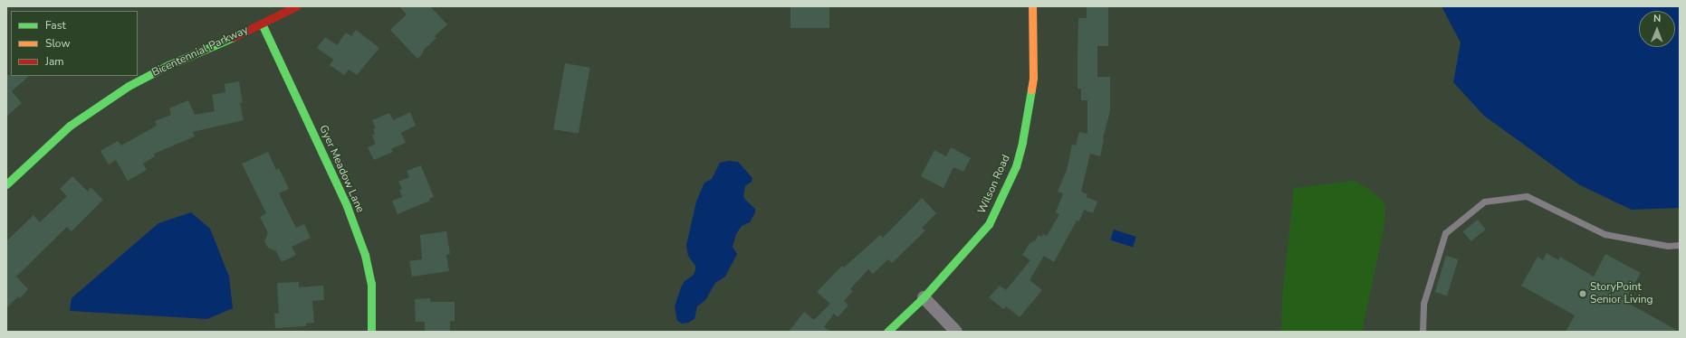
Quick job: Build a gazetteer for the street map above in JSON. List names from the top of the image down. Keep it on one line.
{"streets":{"street":["Bicentennial Parkway","Gyer Meadow Lane","Wilson Road"]},"crossings":[["Bicentennial Parkway","Gyer Meadow Lane"]],"places":["StoryPoint Senior Living"],"legend":["Fast","Slow","Jam"],"north":"top"}
